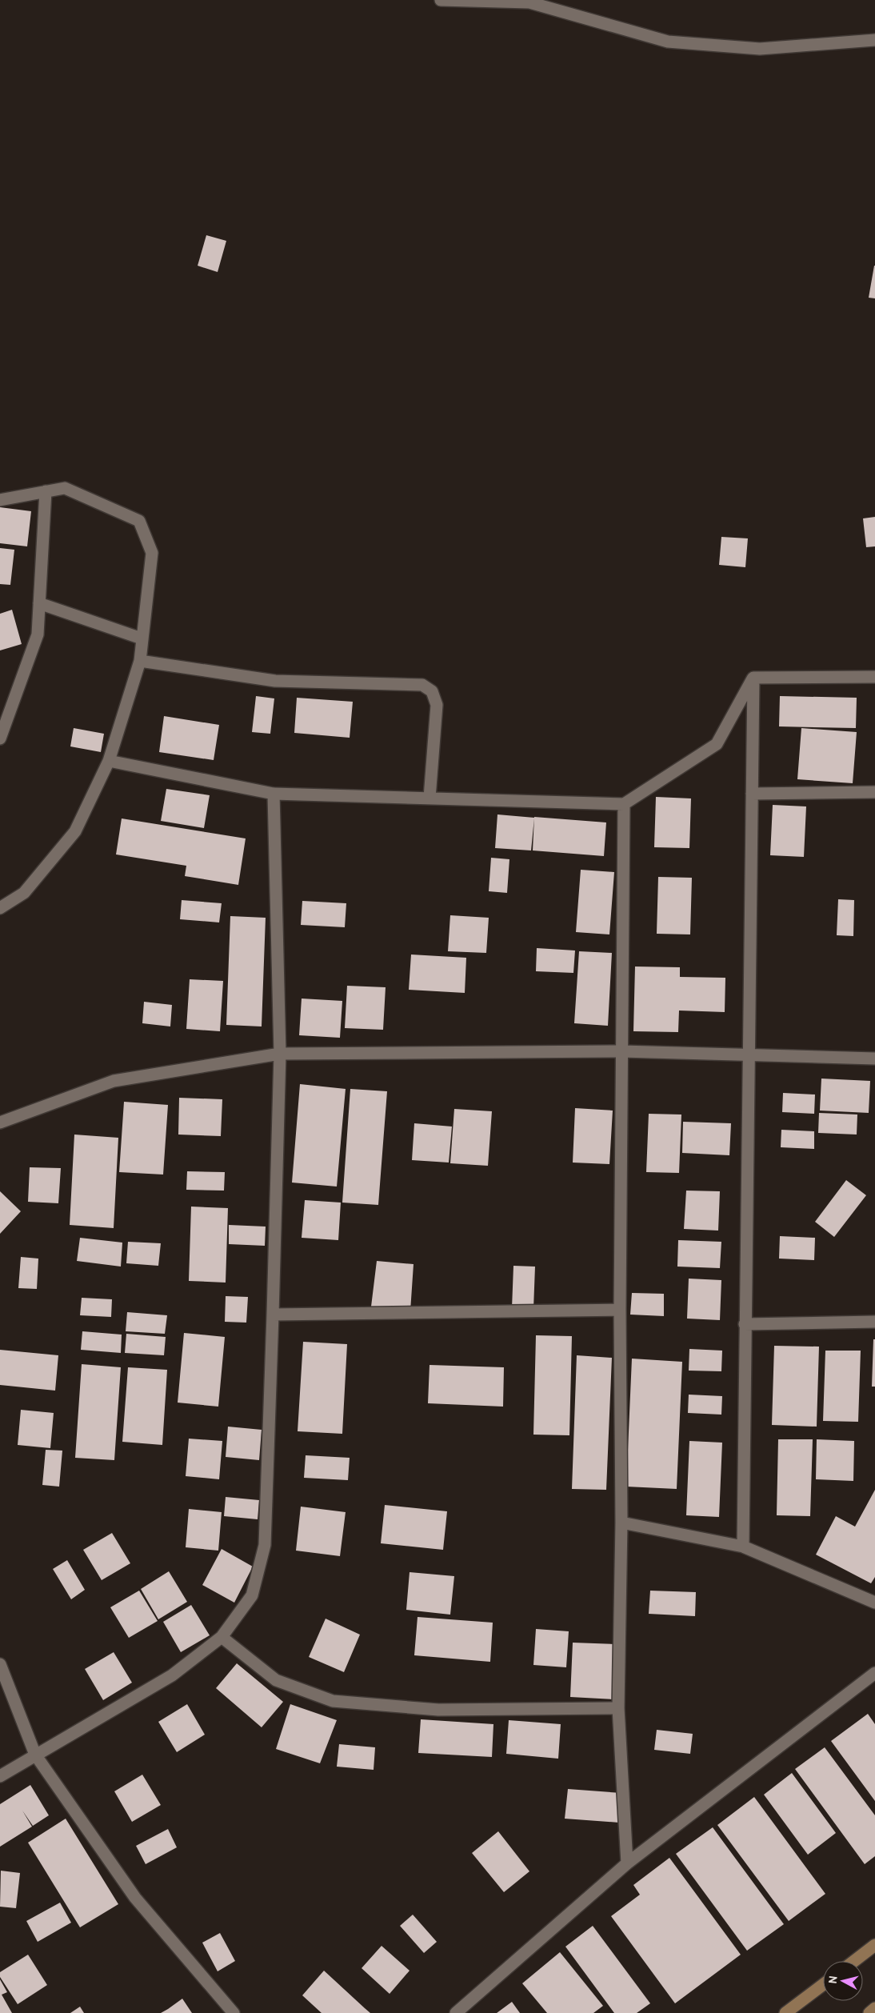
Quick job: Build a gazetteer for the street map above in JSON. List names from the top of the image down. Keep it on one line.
{"north":"left"}
